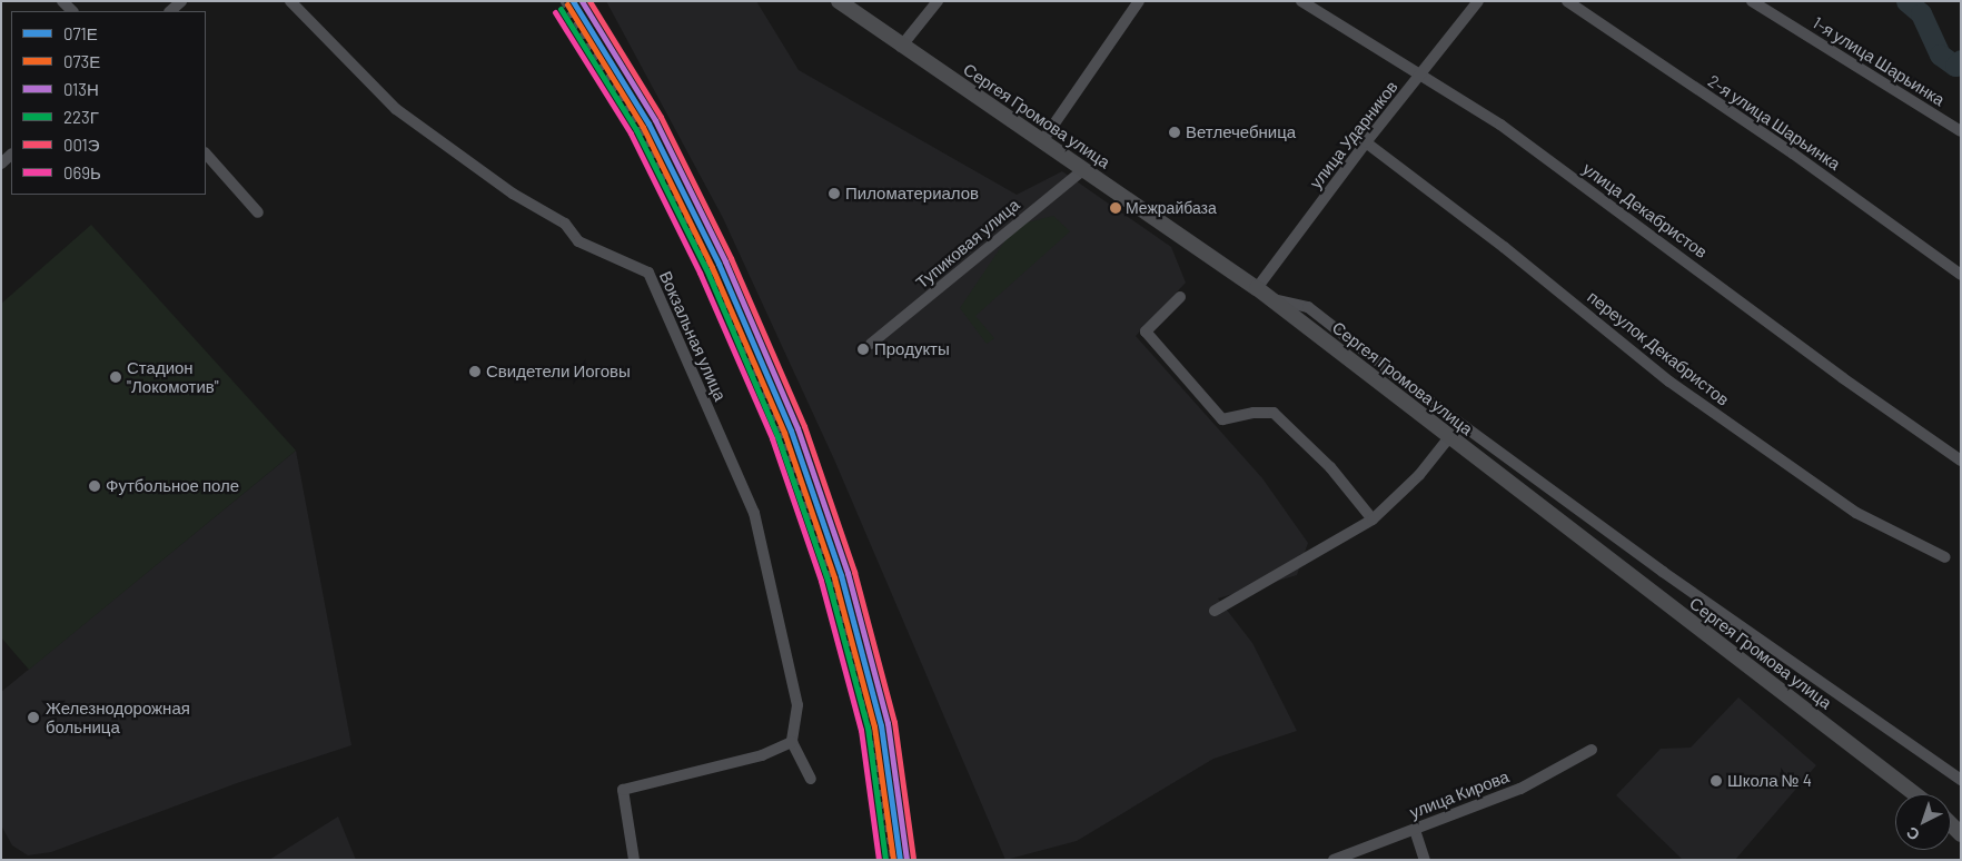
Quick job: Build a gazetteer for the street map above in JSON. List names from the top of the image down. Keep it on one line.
{"streets":{"street":["1-я улица Шарьинка","Сергея Громова улица","2-я улица Шарьинка","улица Ударников","улица Декабристов","Тупиковая улица","Вокзальная улица","переулок Декабристов","улица Кирова"]},"crossings":[["Сергея Громова улица","улица Ударников"],["Сергея Громова улица","Тупиковая улица"],["улица Ударников","улица Декабристов"],["улица Ударников","переулок Декабристов"]],"places":["Ветлечебница","Пиломатериалов","Межрайбаза","Продукты","Свидетели Иоговы","Стадион \"Локомотив\"","Футбольное поле","Железнодорожная больница","Школа № 4"],"lines":["transit line 071Е","transit line 013Н","transit line 001Э","transit line 073Е","transit line 223Г","transit line 069Ь"],"legend":["071Е","073Е","013Н","223Г","001Э","069Ь"],"north":"bottom left"}
